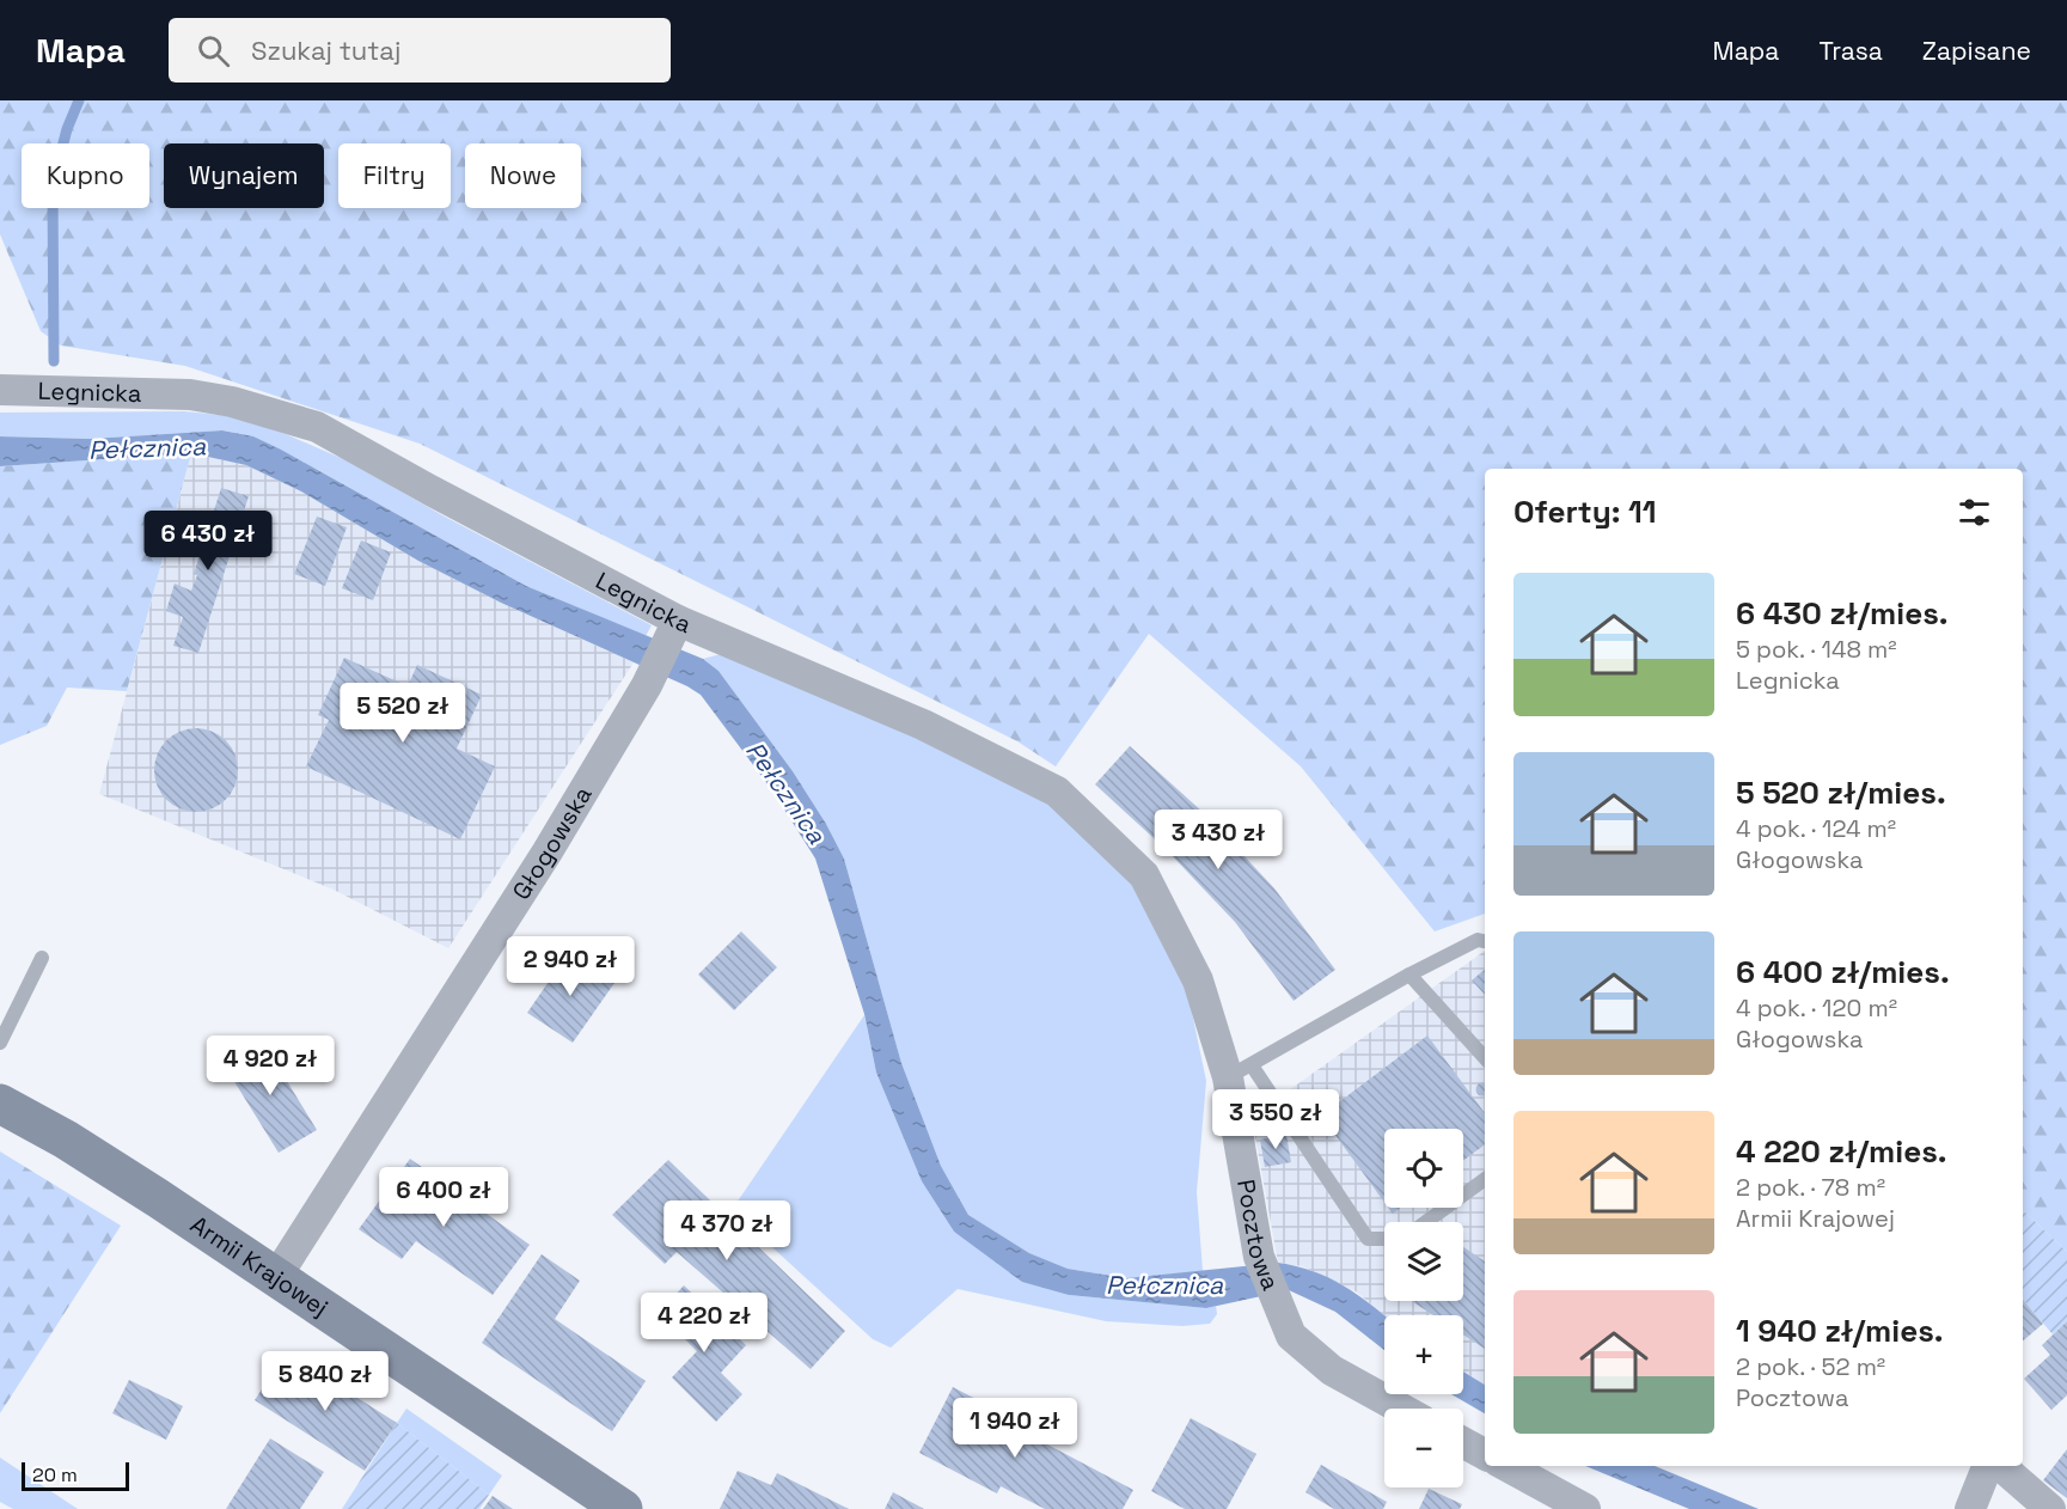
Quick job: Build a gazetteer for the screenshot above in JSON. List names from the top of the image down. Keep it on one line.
{"streets":{"main road":["Armii Krajowej"],"street":["Legnicka","Głogowska","Pocztowa"]},"crossings":[["Legnicka","Głogowska"],["Legnicka","Pocztowa"],["Głogowska","Armii Krajowej"]],"water":["Pełcznica"],"scale_bar":"20 m","page":{"header":"Mapa","search":"Szukaj tutaj","nav":["Mapa","Trasa","Zapisane"],"chip":["Kupno","Wynajem","Filtry","Nowe"],"heading":"Oferty: 11","price":["6 430 zł","5 520 zł","3 430 zł","2 940 zł","4 920 zł","3 550 zł","6 400 zł","4 370 zł","4 220 zł","5 840 zł","1 940 zł"],"list":[{"name":"6 430 zł/mies.","note":"5 pok. · 148 m² · Legnicka"},{"name":"5 520 zł/mies.","note":"4 pok. · 124 m² · Głogowska"},{"name":"6 400 zł/mies.","note":"4 pok. · 120 m² · Głogowska"},{"name":"4 220 zł/mies.","note":"2 pok. · 78 m² · Armii Krajowej"},{"name":"1 940 zł/mies.","note":"2 pok. · 52 m² · Pocztowa"}],"map_buttons":["+","−"],"scale":"20 m"}}
